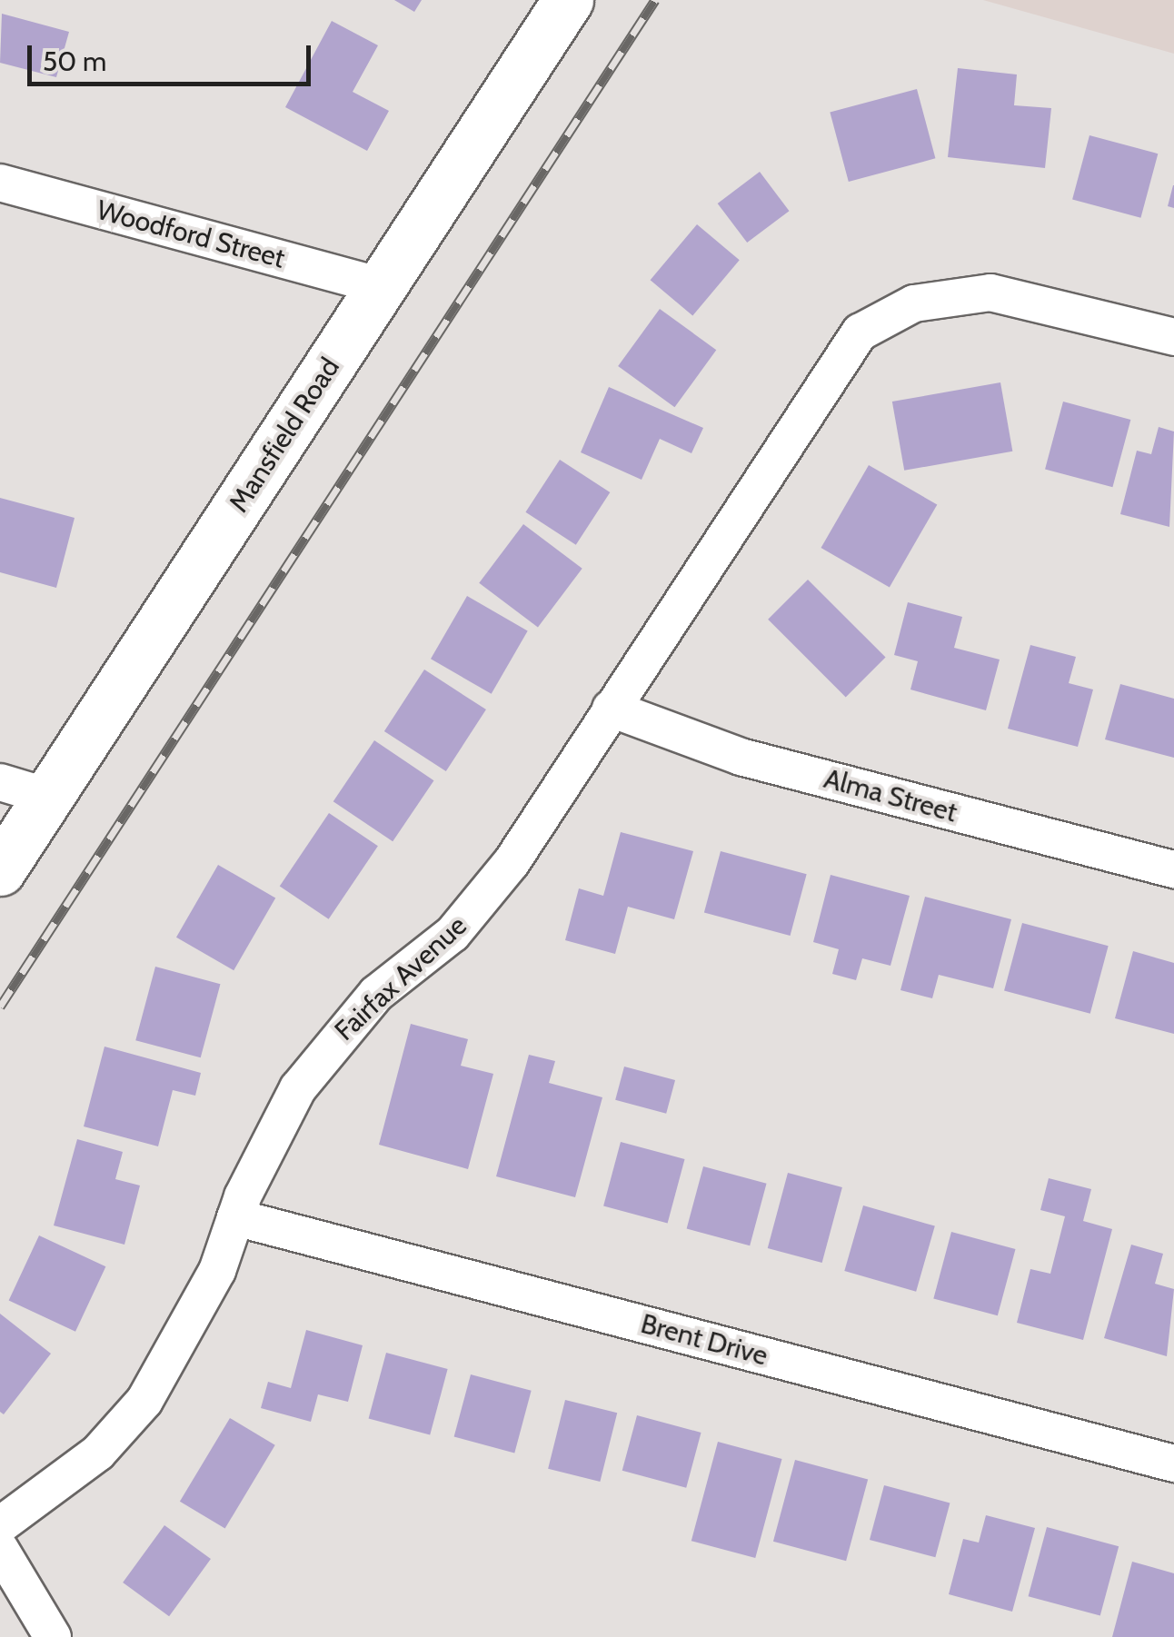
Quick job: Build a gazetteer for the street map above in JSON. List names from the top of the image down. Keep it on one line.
{"streets":{"main road":["Mansfield Road"],"street":["Woodford Street","Alma Street","Fairfax Avenue","Brent Drive"]},"crossings":[["Woodford Street","Mansfield Road"],["Alma Street","Fairfax Avenue"],["Fairfax Avenue","Brent Drive"]],"scale_bar":"50 m"}
